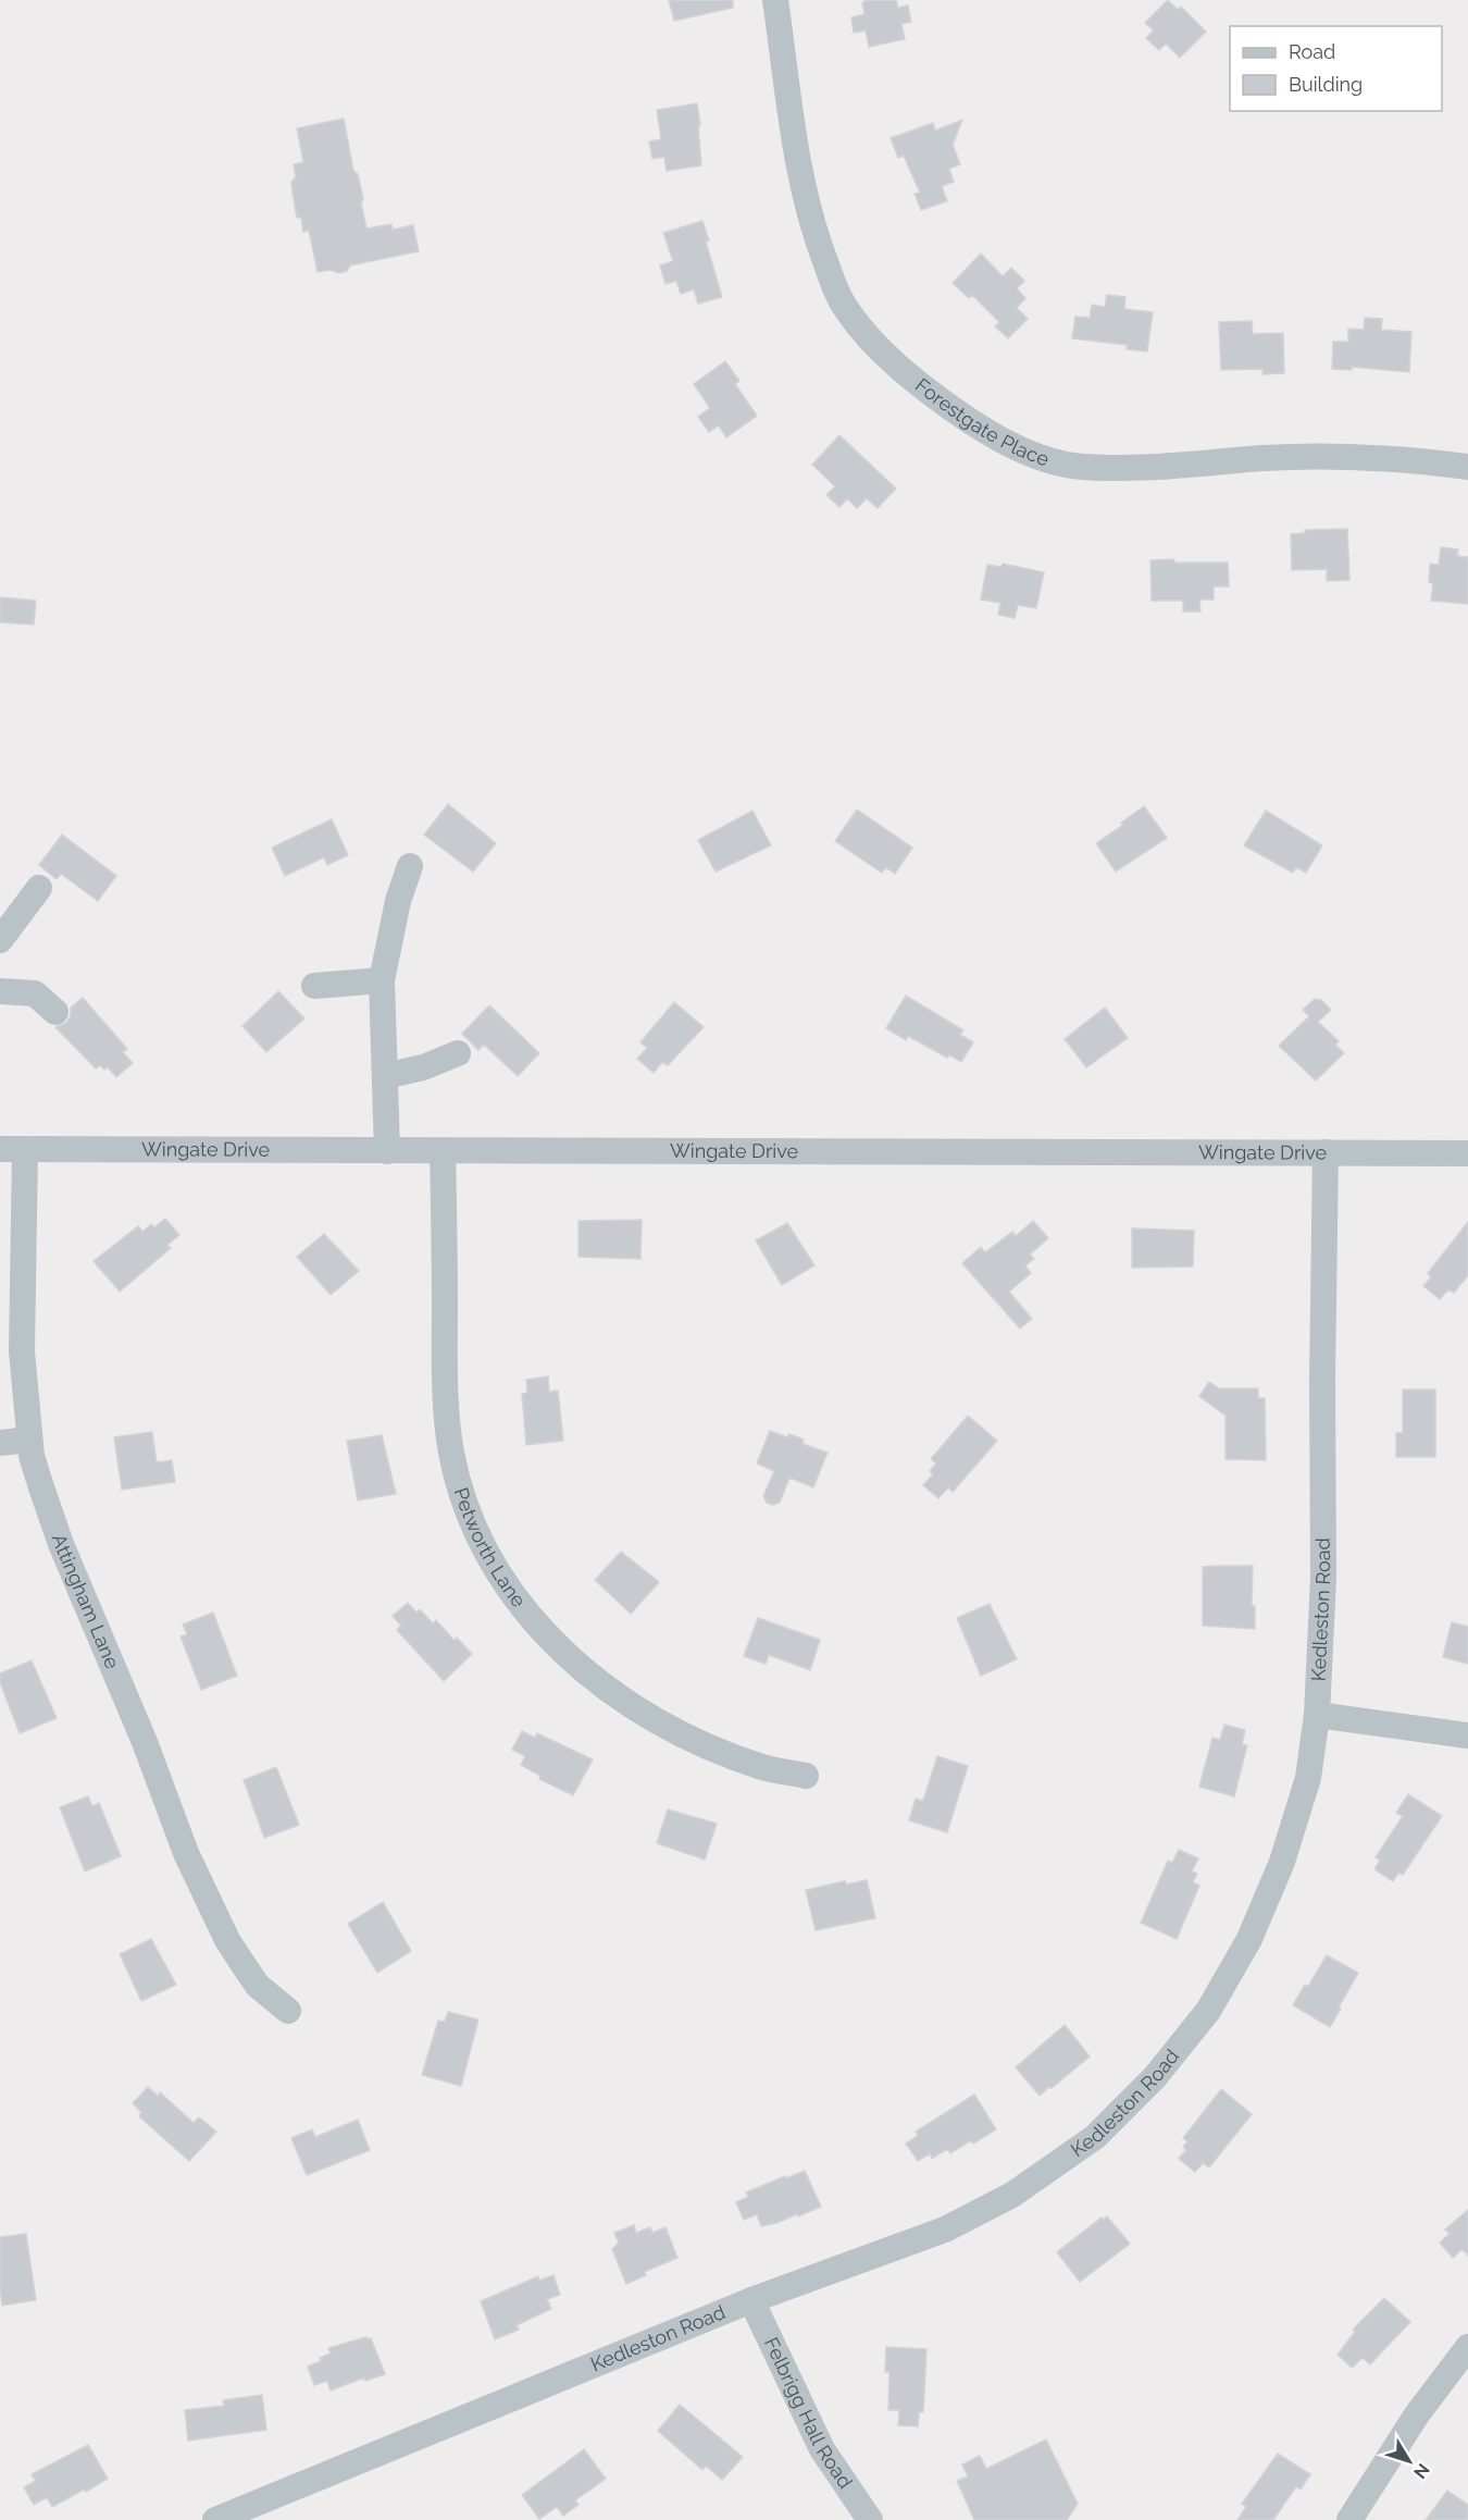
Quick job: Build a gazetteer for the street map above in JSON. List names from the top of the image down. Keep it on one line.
{"streets":{"street":["Forestgate Place","Wingate Drive","Petworth Lane","Attingham Lane","Kedleston Road","Felbrigg Hall Road"]},"crossings":[["Wingate Drive","Petworth Lane"],["Wingate Drive","Attingham Lane"],["Wingate Drive","Kedleston Road"],["Kedleston Road","Felbrigg Hall Road"]],"legend":["Road","Building"],"north":"bottom right"}
